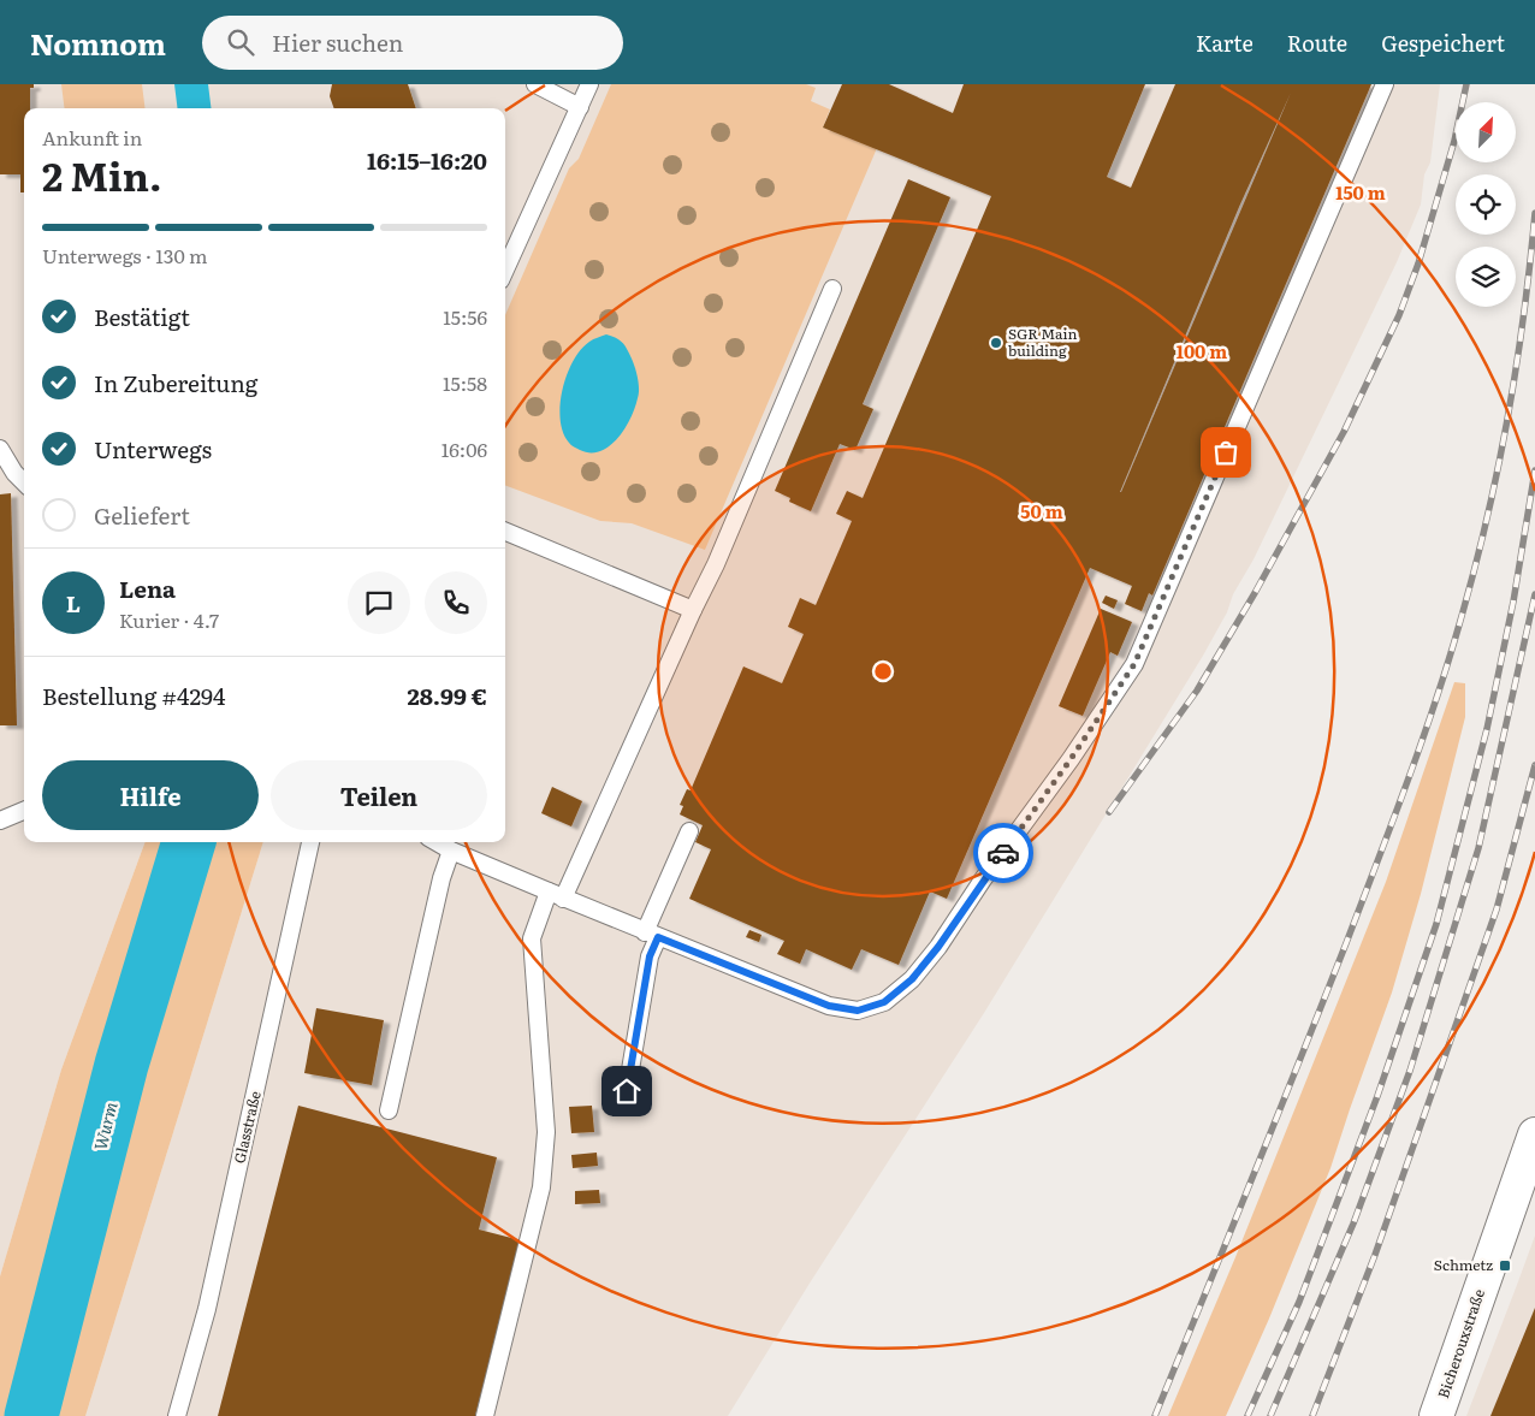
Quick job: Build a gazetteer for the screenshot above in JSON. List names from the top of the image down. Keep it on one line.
{"streets":{"street":["Bicherouxstraße"],"lane":["Glasstraße"]},"water":["Wurm"],"places":{"other":["SGR Main building"],"transit":["Schmetz"]},"north":"top right","page":{"header":"Nomnom","search":"Hier suchen","nav":["Karte","Route","Gespeichert"],"heading":["2 Min.","Ankunft in","16:15–16:20"],"panel":["Lena","Kurier · 4.7","Bestellung #4294","28.99 €"],"bar":"Unterwegs · 130 m","list":[["Bestätigt","15:56"],["In Zubereitung","15:58"],["Unterwegs","16:06"],"Geliefert"],"round":"L","buttons":["Hilfe","Teilen"]},"rings":["150 m","100 m","50 m"]}
